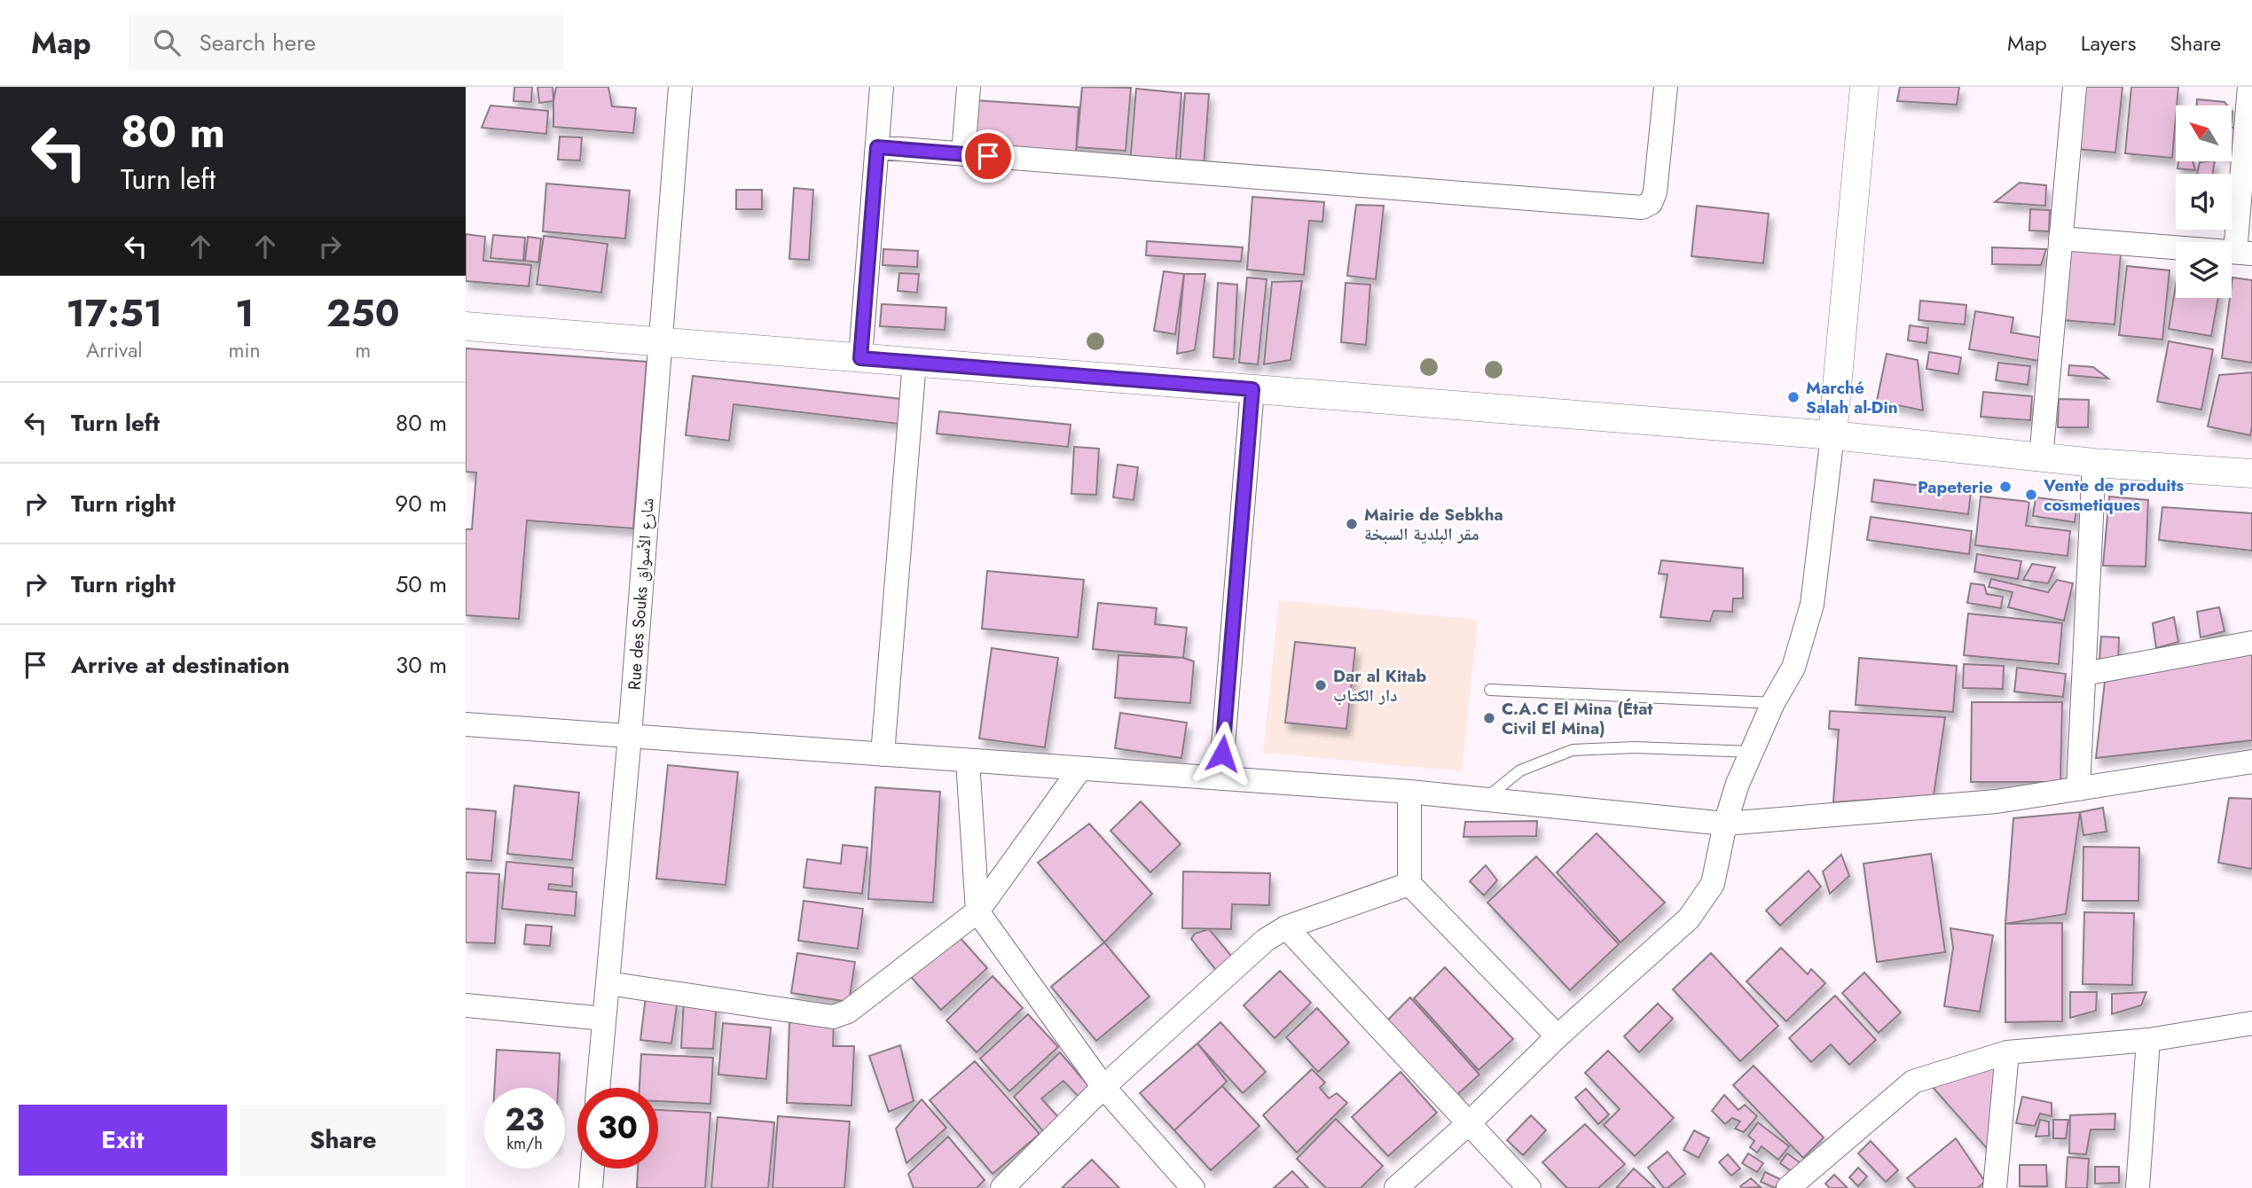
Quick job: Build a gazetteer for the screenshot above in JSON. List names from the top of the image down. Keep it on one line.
{"streets":{"street":["Rue des Souks شارع الأسواق"]},"places":["Marché Salah al-Din","Papeterie","Vente de produits cosmetiques","Mairie de Sebkha مقر البلدية السبخة","Dar al Kitab دار الكتاب","C.A.C El Mina (État Civil El Mina)"],"north":"top left","page":{"header":"Map","search":"Search here","nav":["Map","Layers","Share"],"turn":["80 m","Turn left"],"eta":["17:51","Arrival","1","min","250","m"],"list":[{"name":"Turn left","value":"80 m"},{"name":"Turn right","value":"90 m"},{"name":"Turn right","value":"50 m"},{"name":"Arrive at destination","value":"30 m"}],"speed":"23 km/h","limit":"30","buttons":["Exit","Share"]}}
